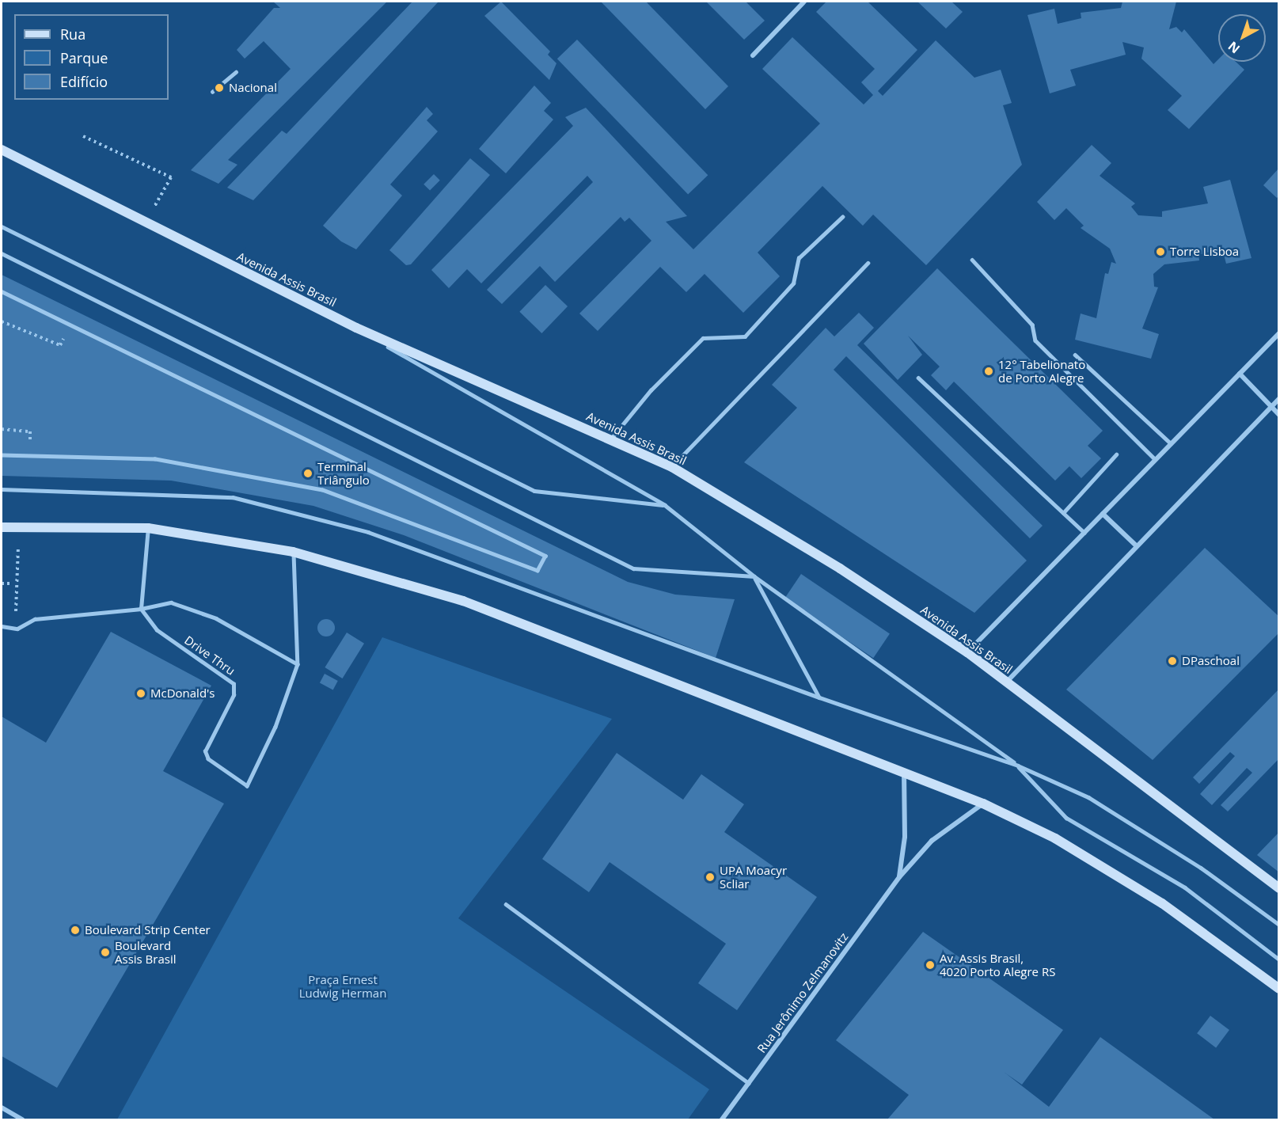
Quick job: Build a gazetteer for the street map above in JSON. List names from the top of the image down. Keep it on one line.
{"streets":{"main road":["Avenida Assis Brasil"],"street":["Rua Jerônimo Zelmanovitz"],"lane":["Drive Thru"]},"parks":["Praça Ernest Ludwig Herman"],"places":["Nacional","Torre Lisboa","12° Tabelionato de Porto Alegre","Terminal Triângulo","DPaschoal","McDonald's","UPA Moacyr Scliar","Boulevard Strip Center","Boulevard Assis Brasil","Av. Assis Brasil, 4020 Porto Alegre RS"],"legend":["Rua","Parque","Edifício"],"north":"bottom left"}
